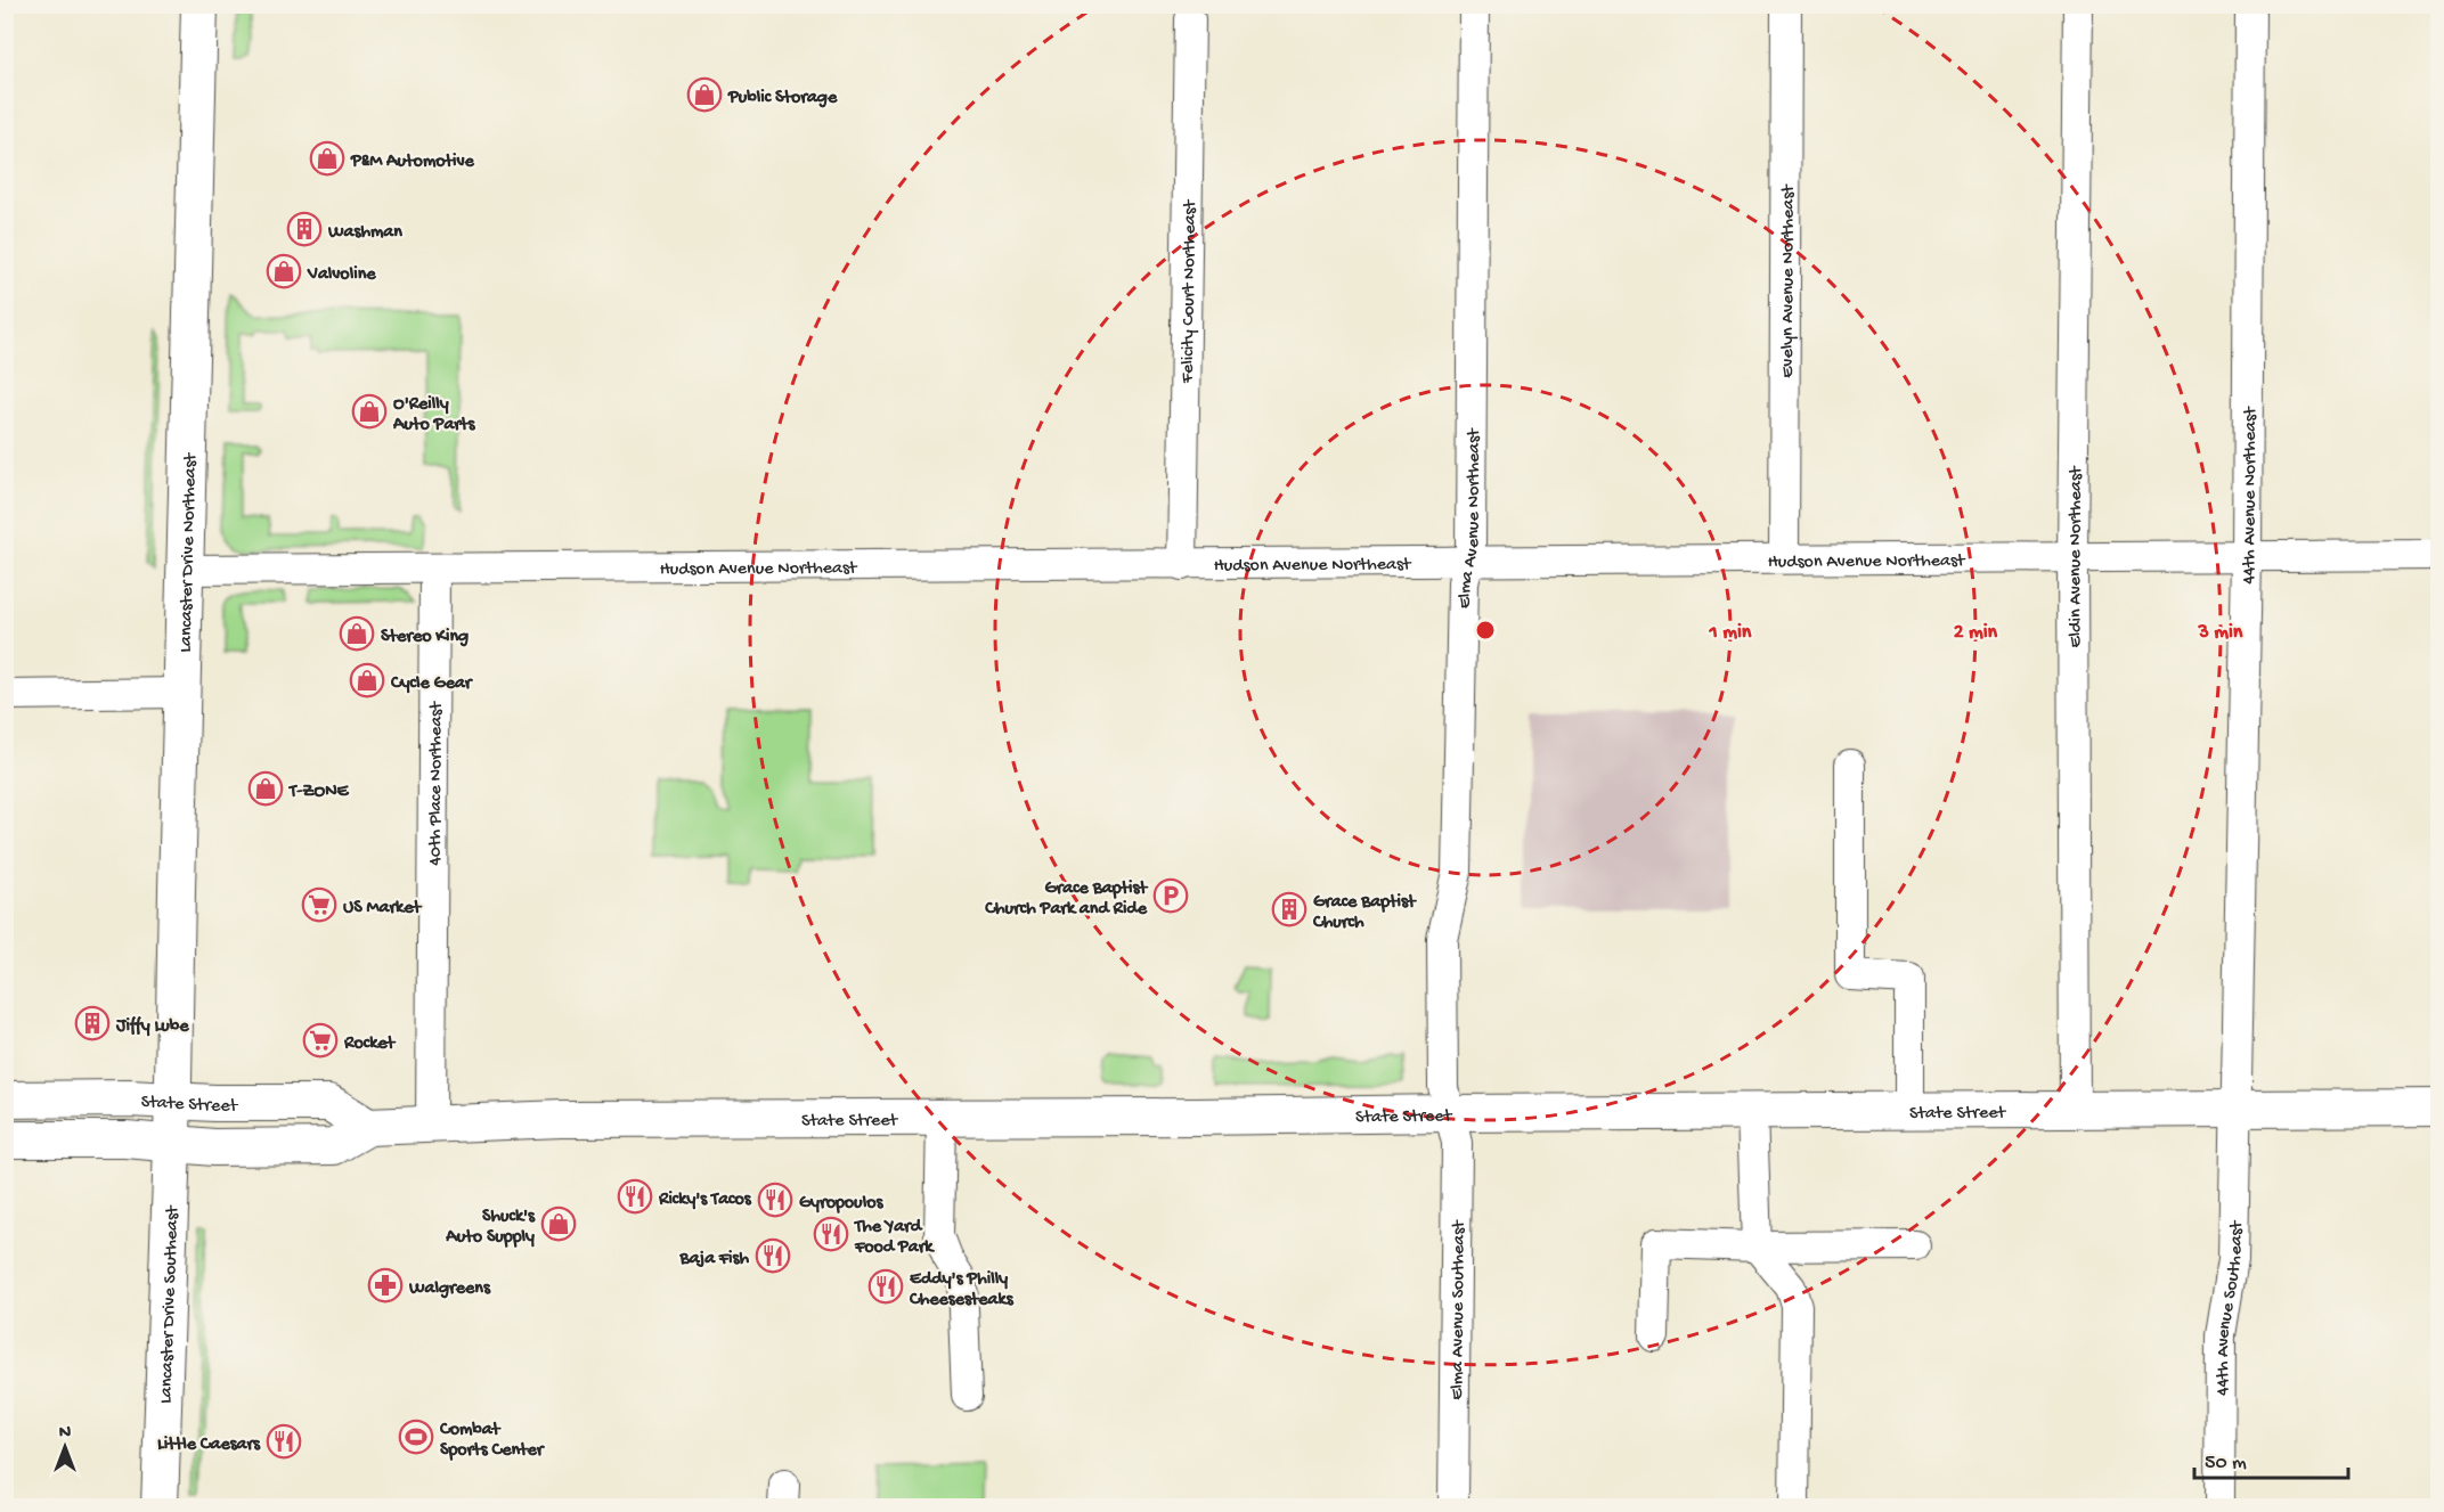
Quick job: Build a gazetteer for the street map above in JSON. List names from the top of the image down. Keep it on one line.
{"streets":{"main road":["Lancaster Drive Northeast","State Street","Lancaster Drive Southeast"],"street":["Evelyn Avenue Northeast","Felicity Court Northeast","44th Avenue Northeast","Elma Avenue Northeast","Eldin Avenue Northeast","Hudson Avenue Northeast","40th Place Northeast","44th Avenue Southeast","Elma Avenue Southeast"]},"crossings":[["Evelyn Avenue Northeast","Hudson Avenue Northeast"],["Felicity Court Northeast","Hudson Avenue Northeast"],["44th Avenue Northeast","Hudson Avenue Northeast"],["44th Avenue Northeast","State Street"],["44th Avenue Northeast","44th Avenue Southeast"],["Elma Avenue Northeast","Hudson Avenue Northeast"],["Elma Avenue Northeast","State Street"],["Elma Avenue Northeast","Elma Avenue Southeast"],["Lancaster Drive Northeast","Hudson Avenue Northeast"],["Lancaster Drive Northeast","State Street"],["Lancaster Drive Northeast","Lancaster Drive Southeast"],["Eldin Avenue Northeast","Hudson Avenue Northeast"],["Eldin Avenue Northeast","State Street"],["Hudson Avenue Northeast","40th Place Northeast"],["40th Place Northeast","State Street"],["State Street","Lancaster Drive Southeast"],["State Street","44th Avenue Southeast"],["State Street","Elma Avenue Southeast"]],"places":{"shop":["Public Storage","P&M Automotive","Valvoline","O'Reilly Auto Parts","Stereo King","Cycle Gear","T-ZONE","Shuck's Auto Supply"],"building":["Washman","Grace Baptist Church","Jiffy Lube"],"parking":["Grace Baptist Church Park and Ride"],"supermarket":["US Market","Rocket"],"restaurant":["Ricky's Tacos","Gyropoulos","The Yard Food Park","Baja Fish","Eddy's Philly Cheesesteaks","Little Caesars"],"pharmacy":["Walgreens"],"sports":["Combat Sports Center"]},"scale_bar":"50 m","north":"top","rings":["1 min","2 min","3 min"]}
